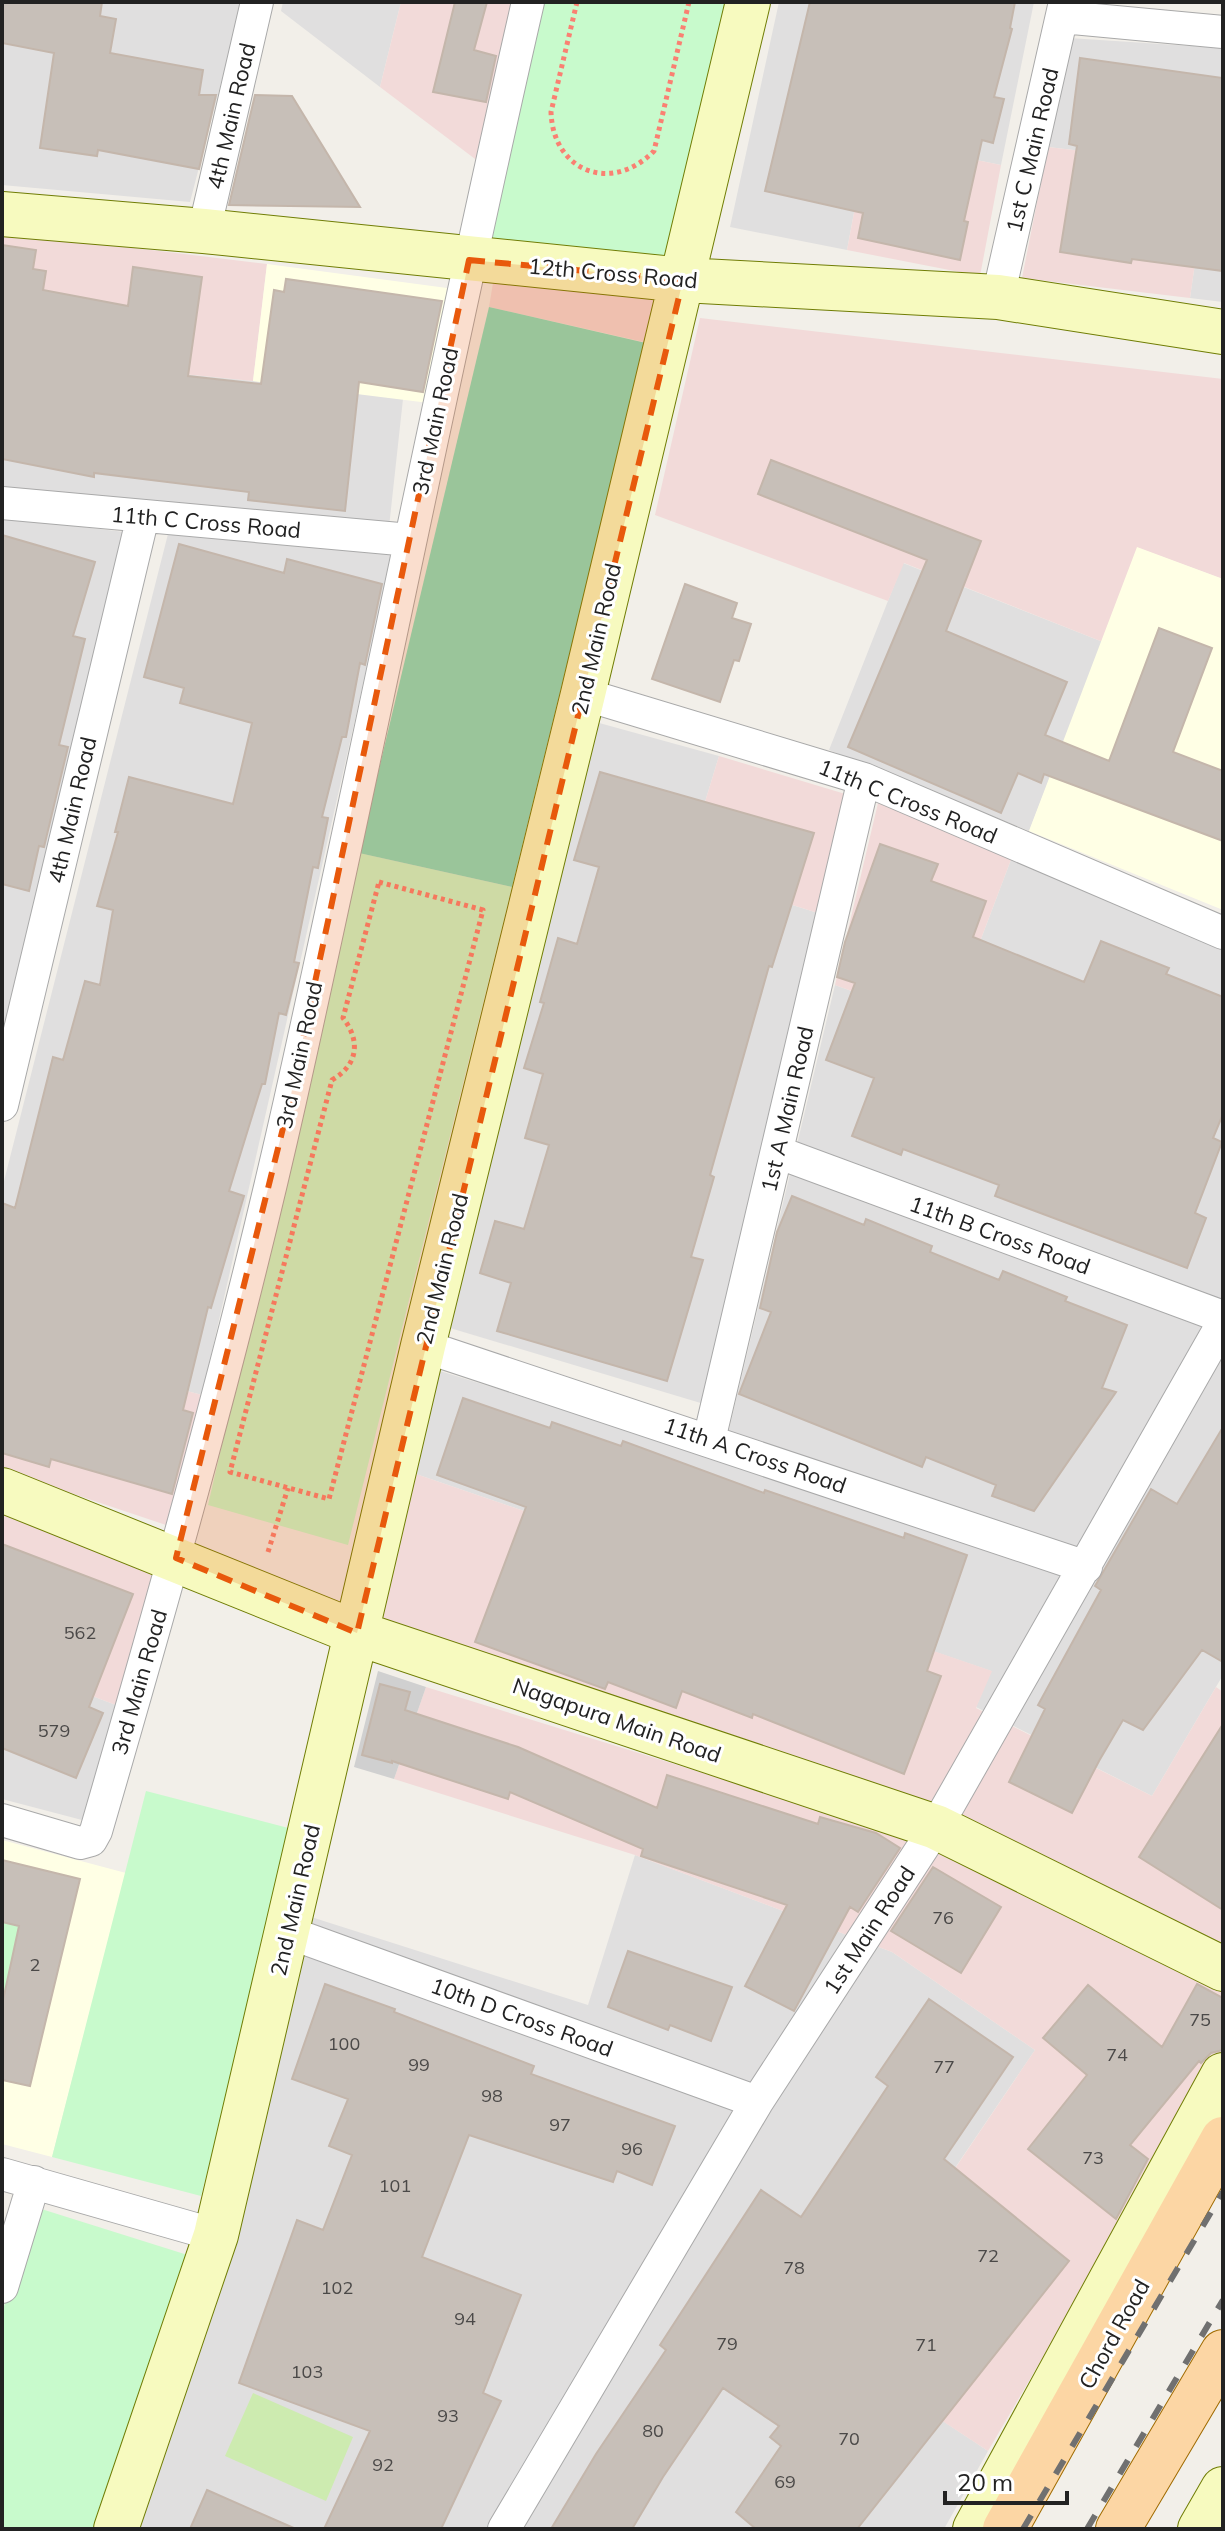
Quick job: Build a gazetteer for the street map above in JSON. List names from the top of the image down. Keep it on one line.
{"streets":{"main road":["Chord Road"],"street":["4th Main Road","1st C Main Road","12th Cross Road","3rd Main Road","11th C Cross Road","2nd Main Road","1st A Main Road","11th B Cross Road","11th A Cross Road","Nagapura Main Road","1st Main Road","10th D Cross Road"]},"crossings":[["4th Main Road","12th Cross Road"],["4th Main Road","11th C Cross Road"],["1st C Main Road","12th Cross Road"],["12th Cross Road","3rd Main Road"],["12th Cross Road","2nd Main Road"],["3rd Main Road","11th C Cross Road"],["3rd Main Road","Nagapura Main Road"],["11th C Cross Road","2nd Main Road"],["11th C Cross Road","1st A Main Road"],["2nd Main Road","11th A Cross Road"],["2nd Main Road","Nagapura Main Road"],["2nd Main Road","10th D Cross Road"],["1st A Main Road","11th B Cross Road"],["1st A Main Road","11th A Cross Road"],["11th A Cross Road","1st Main Road"],["Nagapura Main Road","1st Main Road"],["1st Main Road","10th D Cross Road"]],"house_numbers":["562","579","76","2","75","100","74","99","77","98","97","96","73","101","72","78","102","94","79","71","103","93","80","70","92","69"],"scale_bar":"20 m"}
